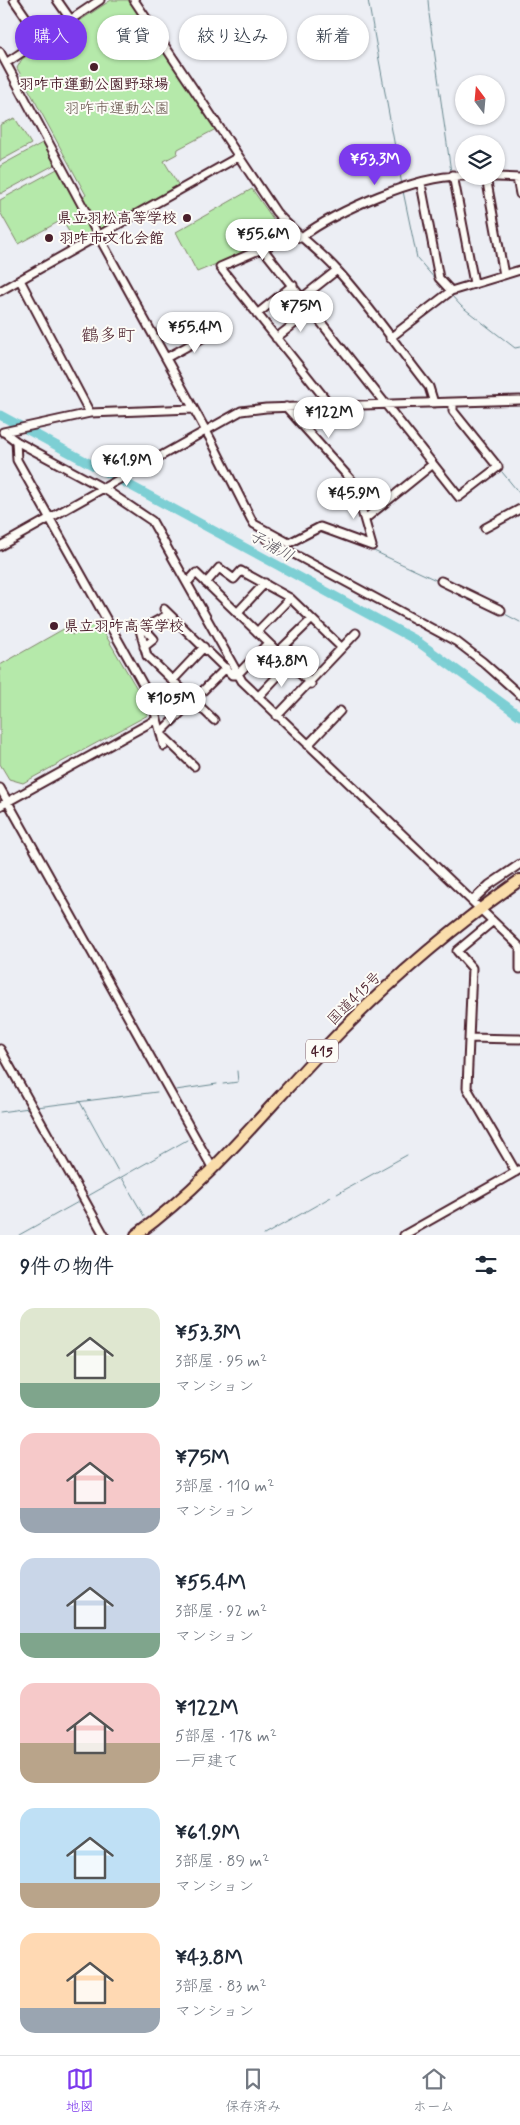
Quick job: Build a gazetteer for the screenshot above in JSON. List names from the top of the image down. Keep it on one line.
{"streets":{"highway":["国道415号","415"]},"districts":["鶴多町"],"water":["子浦川"],"parks":["羽咋市運動公園"],"places":["羽咋市運動公園野球場","県立羽松高等学校","羽咋市文化会館","県立羽咋高等学校"],"north":"top","page":{"chip":["購入","賃貸","絞り込み","新着"],"price":["¥53.3M","¥55.6M","¥75M","¥55.4M","¥122M","¥61.9M","¥45.9M","¥43.8M","¥105M"],"heading":"9件の物件","list":[{"name":"¥53.3M","note":"3部屋 · 95 m² · マンション"},{"name":"¥75M","note":"3部屋 · 110 m² · マンション"},{"name":"¥55.4M","note":"3部屋 · 92 m² · マンション"},{"name":"¥122M","note":"5部屋 · 178 m² · 一戸建て"},{"name":"¥61.9M","note":"3部屋 · 89 m² · マンション"},{"name":"¥43.8M","note":"3部屋 · 83 m² · マンション"}],"tabs":["地図","保存済み","ホーム"]}}
